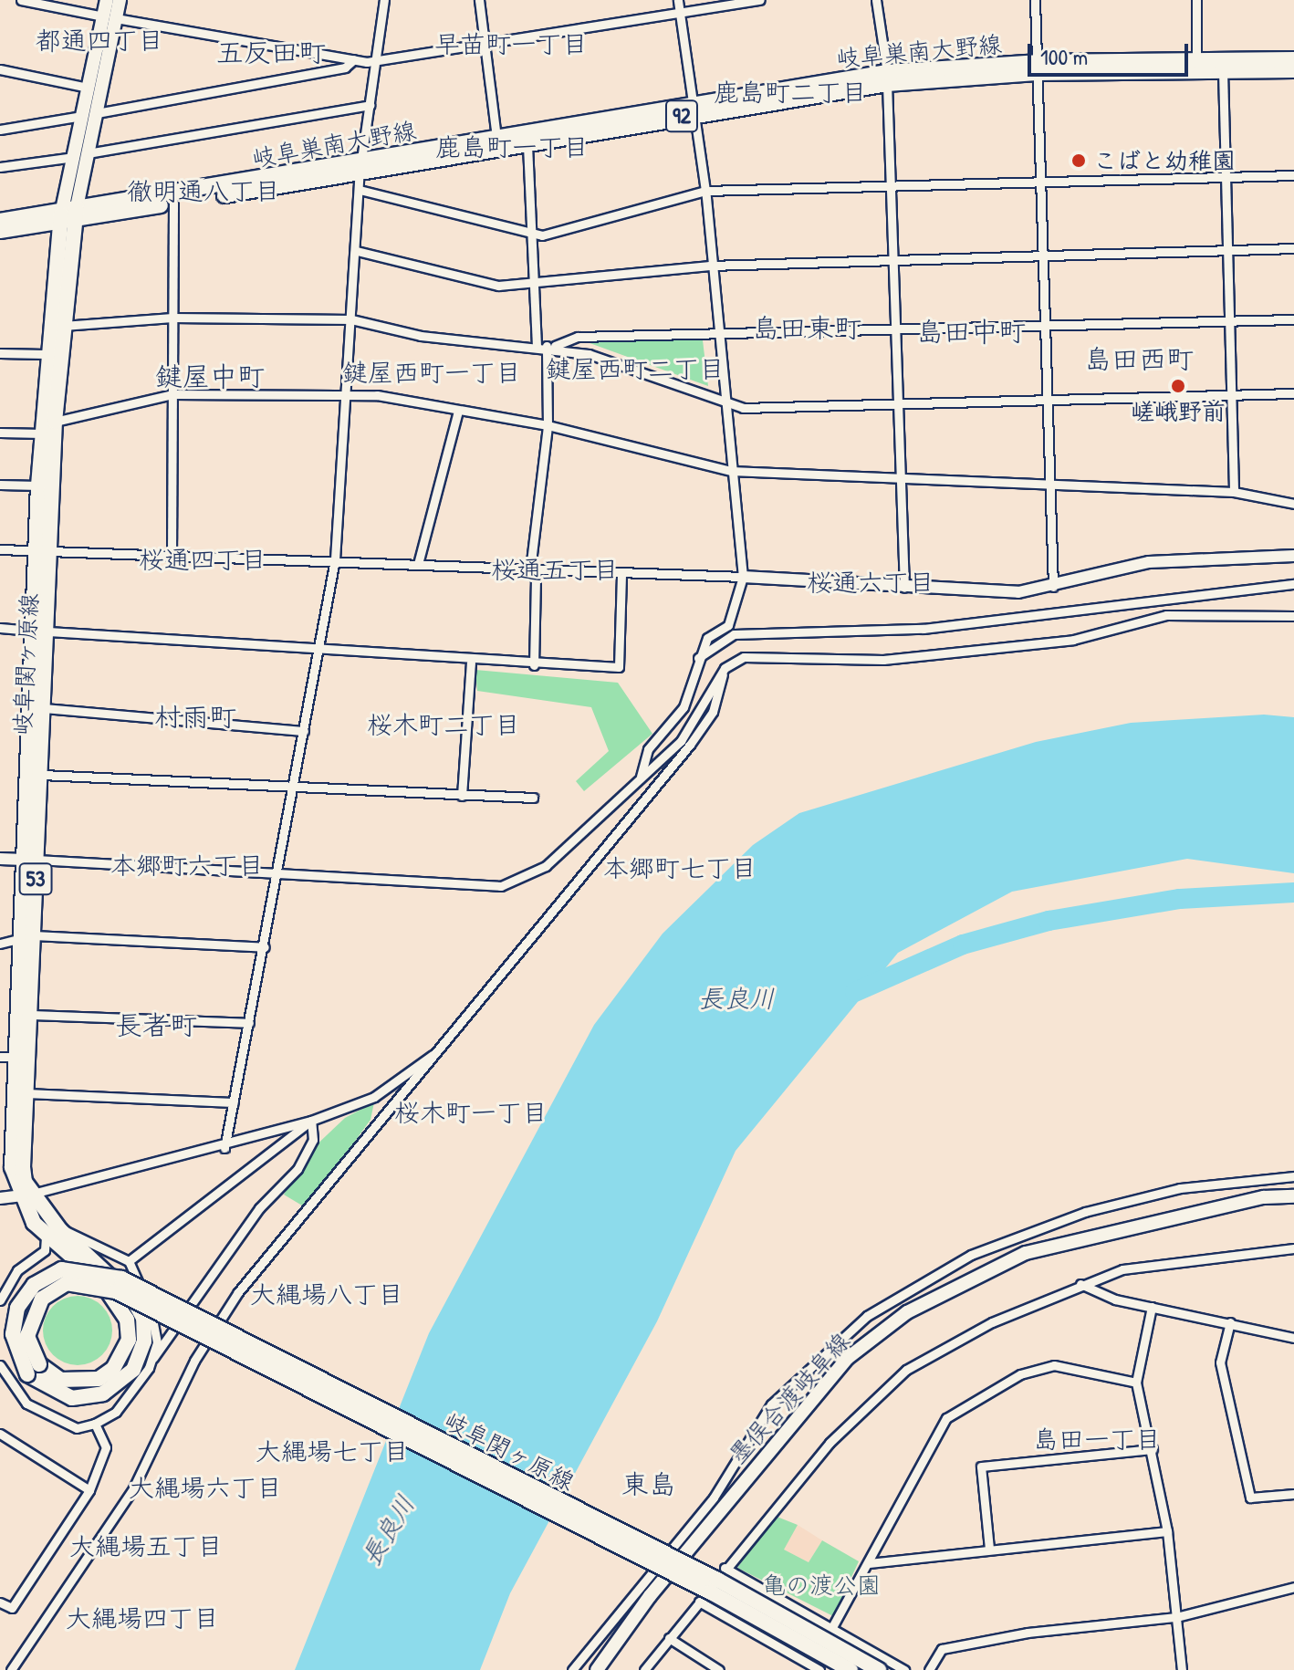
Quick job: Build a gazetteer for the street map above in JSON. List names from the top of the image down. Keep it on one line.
{"streets":{"main road":["岐阜巣南大野線","92","岐阜関ヶ原線","53","墨俣合渡岐阜線"]},"crossings":[["岐阜巣南大野線","岐阜関ヶ原線"]],"districts":["都通四丁目","早苗町一丁目","五反田町","鹿島町二丁目","鹿島町一丁目","徹明通八丁目","島田東町","島田中町","島田西町","鍵屋西町二丁目","鍵屋西町一丁目","鍵屋中町","桜通四丁目","桜通五丁目","桜通六丁目","村雨町","桜木町二丁目","本郷町六丁目","本郷町七丁目","長者町","桜木町一丁目","大縄場八丁目","島田一丁目","大縄場七丁目","東島","大縄場六丁目","大縄場五丁目","大縄場四丁目"],"water":["長良川"],"parks":["亀の渡公園"],"places":["こばと幼稚園","嵯峨野前"],"scale_bar":"100 m"}
